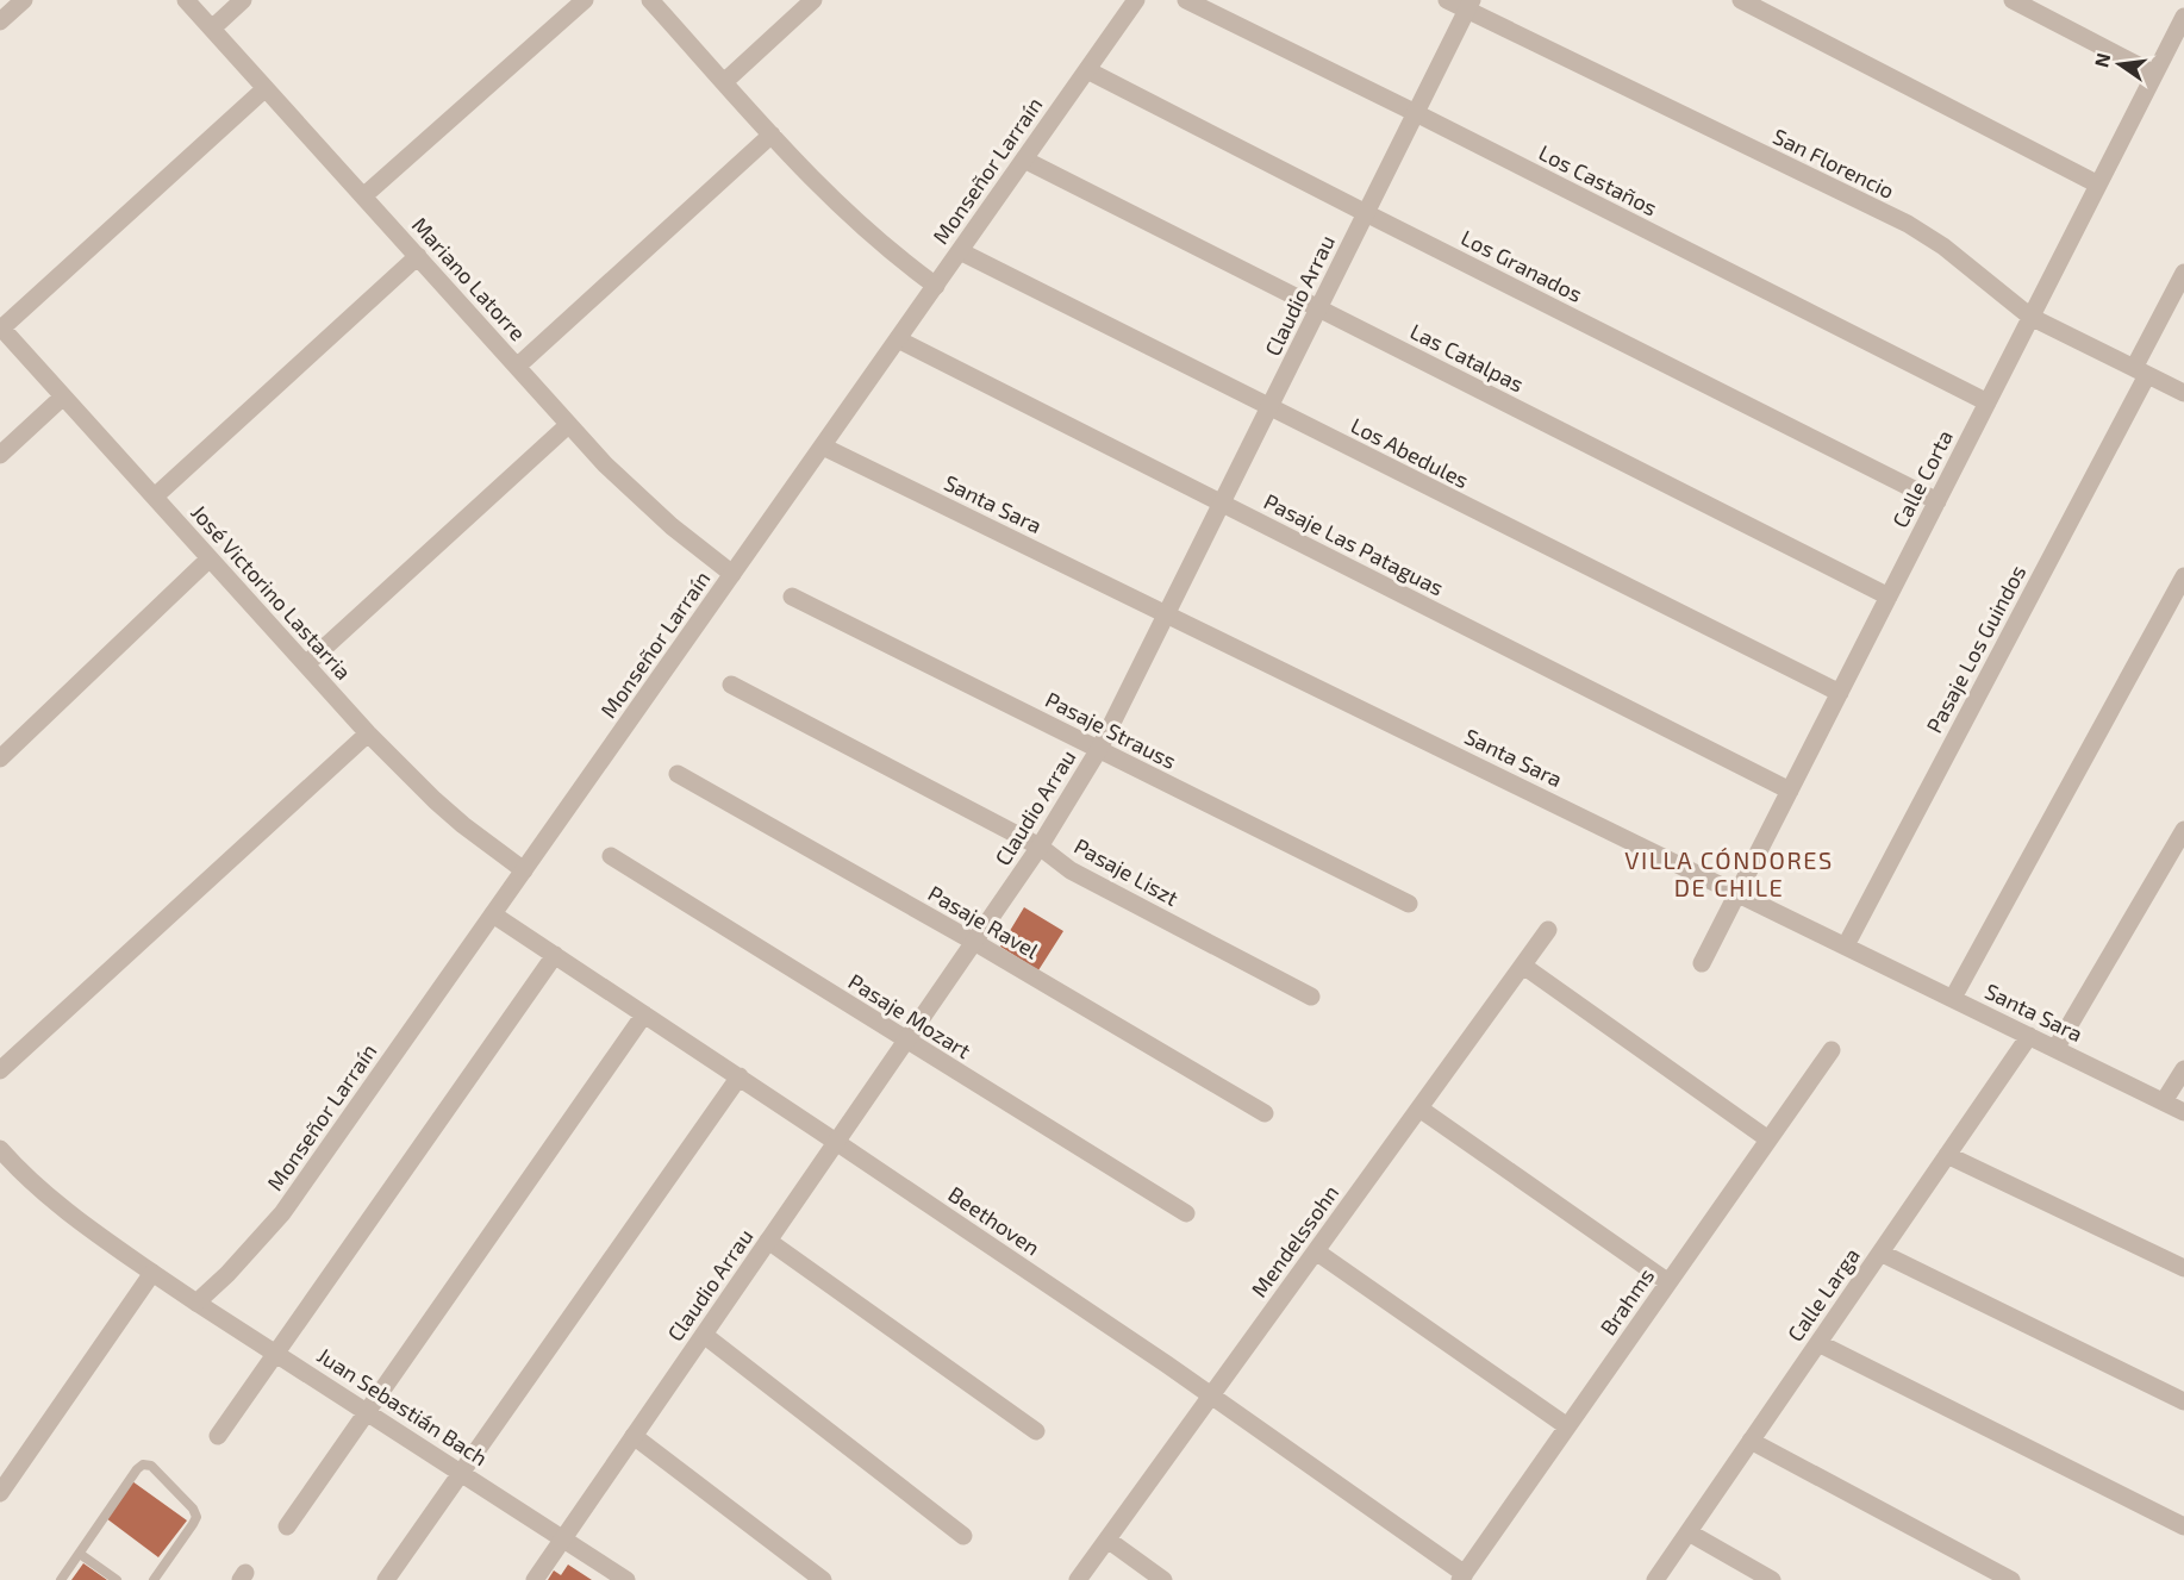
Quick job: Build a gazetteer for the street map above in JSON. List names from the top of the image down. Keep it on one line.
{"streets":{"street":["San Florencio","Monseñor Larraín","Los Castaños","Los Granados","Mariano Latorre","Claudio Arrau","Las Catalpas","Los Abedules","Calle Corta","Santa Sara","Pasaje Las Pataguas","José Victorino Lastarria","Pasaje Los Guindos","Pasaje Strauss","Pasaje Liszt","Pasaje Ravel","Pasaje Mozart","Beethoven","Mendelssohn","Calle Larga","Brahms","Juan Sebastián Bach"]},"crossings":[["San Florencio","Claudio Arrau"],["San Florencio","Calle Corta"],["San Florencio","Pasaje Los Guindos"],["Monseñor Larraín","Los Granados"],["Monseñor Larraín","Mariano Latorre"],["Monseñor Larraín","Las Catalpas"],["Monseñor Larraín","Los Abedules"],["Monseñor Larraín","Santa Sara"],["Monseñor Larraín","Pasaje Las Pataguas"],["Monseñor Larraín","José Victorino Lastarria"],["Monseñor Larraín","Beethoven"],["Monseñor Larraín","Juan Sebastián Bach"],["Los Castaños","Claudio Arrau"],["Los Castaños","Calle Corta"],["Los Granados","Claudio Arrau"],["Los Granados","Calle Corta"],["Claudio Arrau","Las Catalpas"],["Claudio Arrau","Los Abedules"],["Claudio Arrau","Santa Sara"],["Claudio Arrau","Pasaje Las Pataguas"],["Claudio Arrau","Pasaje Strauss"],["Claudio Arrau","Pasaje Liszt"],["Claudio Arrau","Pasaje Ravel"],["Claudio Arrau","Pasaje Mozart"],["Claudio Arrau","Beethoven"],["Claudio Arrau","Juan Sebastián Bach"],["Las Catalpas","Calle Corta"],["Los Abedules","Calle Corta"],["Calle Corta","Santa Sara"],["Calle Corta","Pasaje Las Pataguas"],["Santa Sara","Pasaje Los Guindos"],["Santa Sara","Calle Larga"],["Beethoven","Mendelssohn"],["Beethoven","Brahms"]],"districts":["VILLA CÓNDORES DE CHILE"],"north":"left"}
